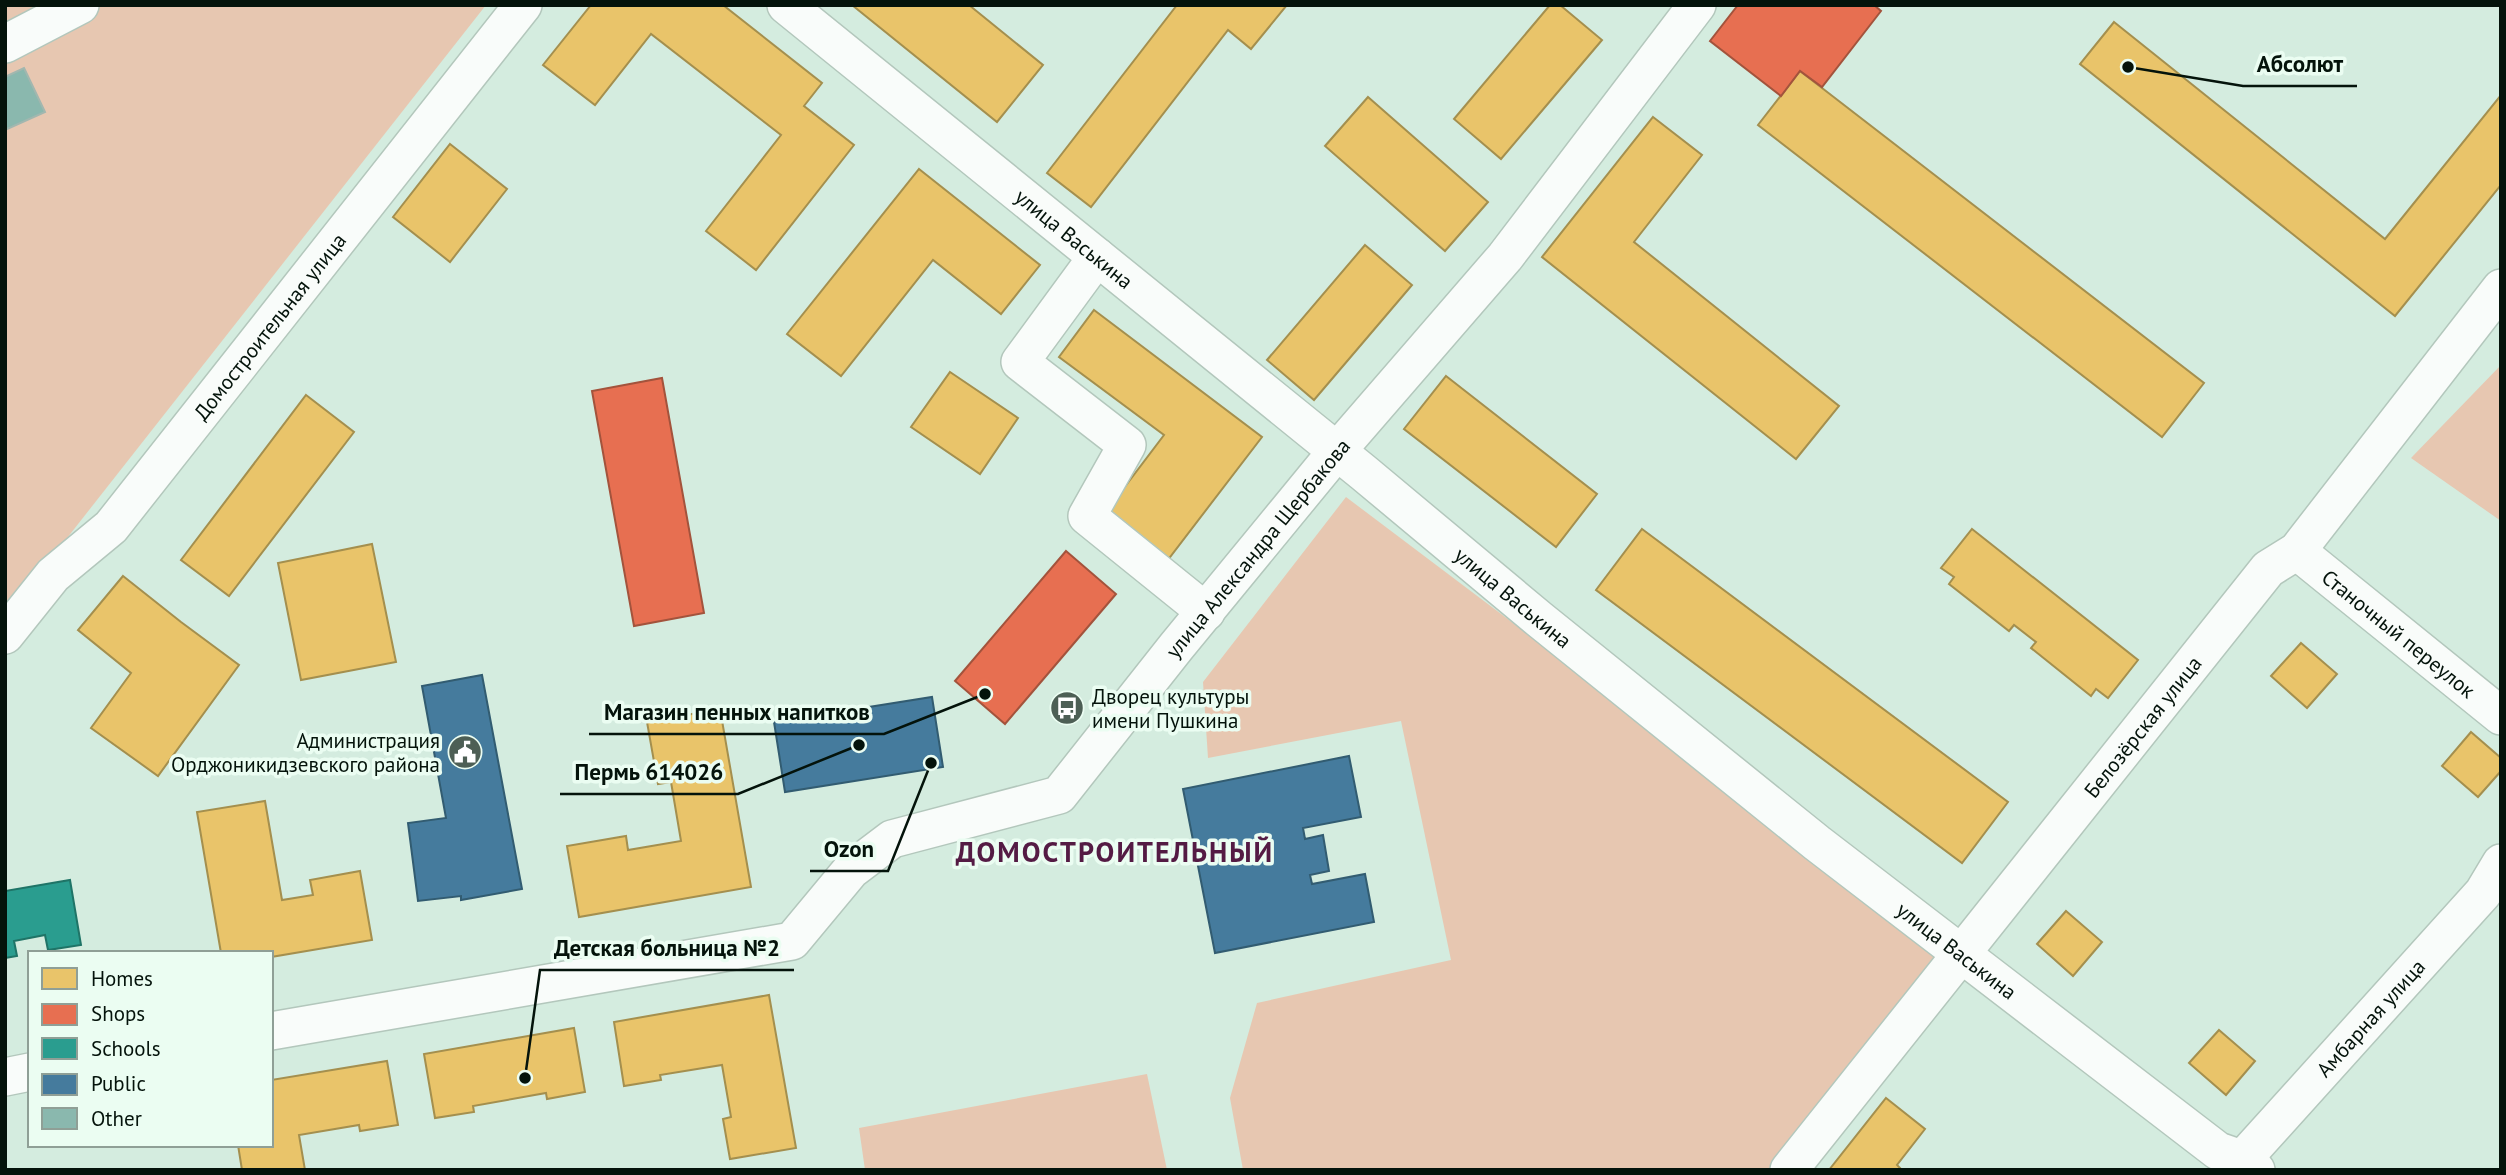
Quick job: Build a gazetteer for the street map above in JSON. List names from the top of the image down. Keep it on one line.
{"streets":{"street":["улица Васькина","Домостроительная улица","улица Александра Щербакова","Станочный переулок","Белозёрская улица","Амбарная улица"]},"crossings":[["улица Васькина","улица Александра Щербакова"],["улица Васькина","Белозёрская улица"],["улица Васькина","Амбарная улица"],["Станочный переулок","Белозёрская улица"]],"districts":["ДОМОСТРОИТЕЛЬНЫЙ"],"places":{"other":["Абсолют","Магазин пенных напитков","Пермь 614026","Ozon","Детская больница №2"],"bus stop":["Дворец культуры имени Пушкина"],"public building":["Администрация Орджоникидзевского района"]},"legend":["Homes","Shops","Schools","Public","Other"]}
